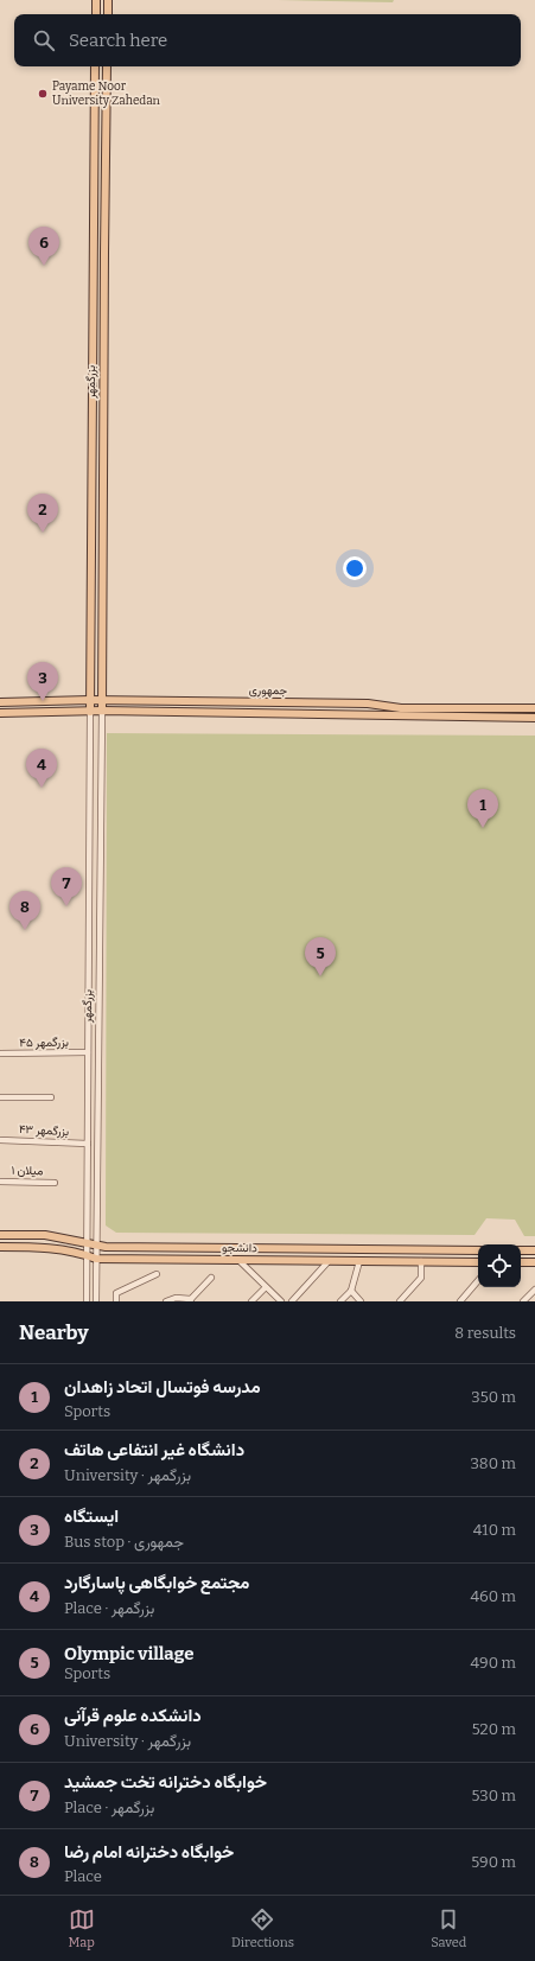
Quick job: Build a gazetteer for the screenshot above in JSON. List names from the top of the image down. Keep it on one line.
{"streets":{"main road":["بزرگمهر","جمهوری","دانشجو"],"street":["بزرگمهر ۴۵","بزرگمهر ۴۳","میلان ۱"]},"crossings":[["بزرگمهر","جمهوری"],["بزرگمهر","بزرگمهر ۴۵"],["بزرگمهر","بزرگمهر ۴۳"],["بزرگمهر","دانشجو"]],"places":["Payame Noor University Zahedan"],"page":{"search":"Search here","pins":["6","2","3","4","1","7","8","5"],"heading":["Nearby","8 results"],"list":[{"mark":"1","name":"مدرسه فوتسال اتحاد زاهدان","note":"Sports","value":"350 m"},{"mark":"2","name":"دانشگاه غیر انتفاعی هاتف","note":"University · بزرگمهر","value":"380 m"},{"mark":"3","name":"ایستگاه","note":"Bus stop · جمهوری","value":"410 m"},{"mark":"4","name":"مجتمع خوابگاهی پاسارگارد","note":"Place · بزرگمهر","value":"460 m"},{"mark":"5","name":"Olympic village","note":"Sports","value":"490 m"},{"mark":"6","name":"دانشکده علوم قرآنی","note":"University · بزرگمهر","value":"520 m"},{"mark":"7","name":"خوابگاه دخترانه تخت جمشید","note":"Place · بزرگمهر","value":"530 m"},{"mark":"8","name":"خوابگاه دخترانه امام رضا","note":"Place","value":"590 m"}],"nav":["Map","Directions","Saved"]}}
